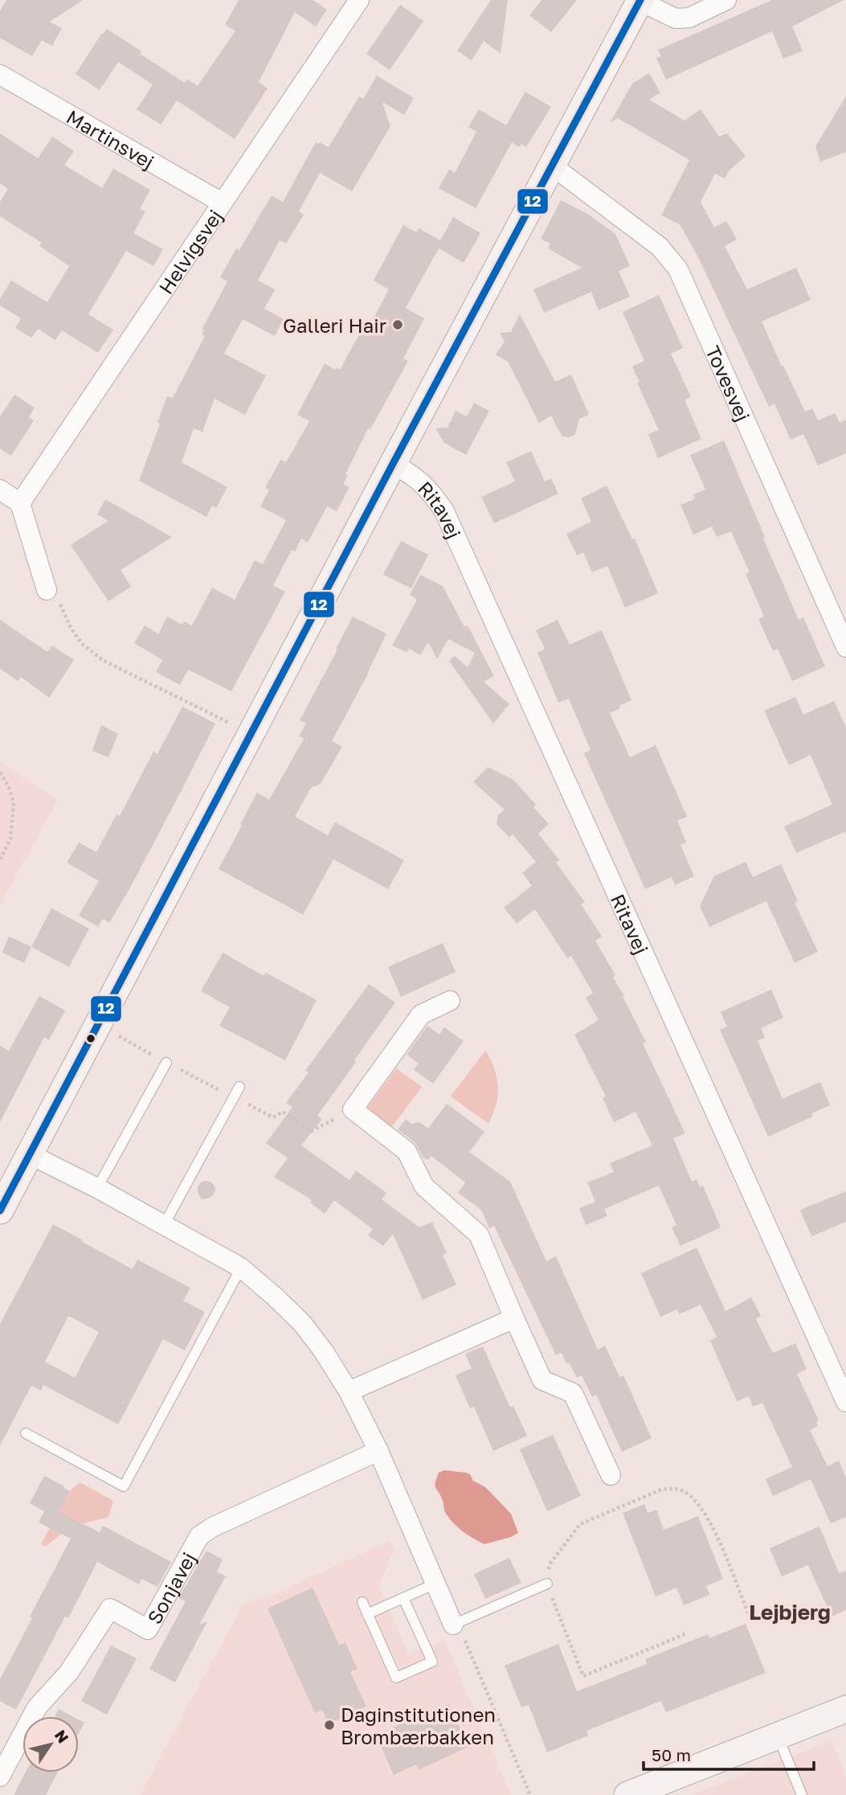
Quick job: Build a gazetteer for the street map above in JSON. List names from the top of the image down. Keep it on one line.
{"streets":{"street":["Martinsvej","Helvigsvej","Tovesvej","Ritavej","Sonjavej"]},"crossings":[["Martinsvej","Helvigsvej"]],"districts":["Lejbjerg"],"places":["Galleri Hair","Daginstitutionen Brombærbakken"],"lines":["transit line 12"],"scale_bar":"50 m","north":"top right"}
